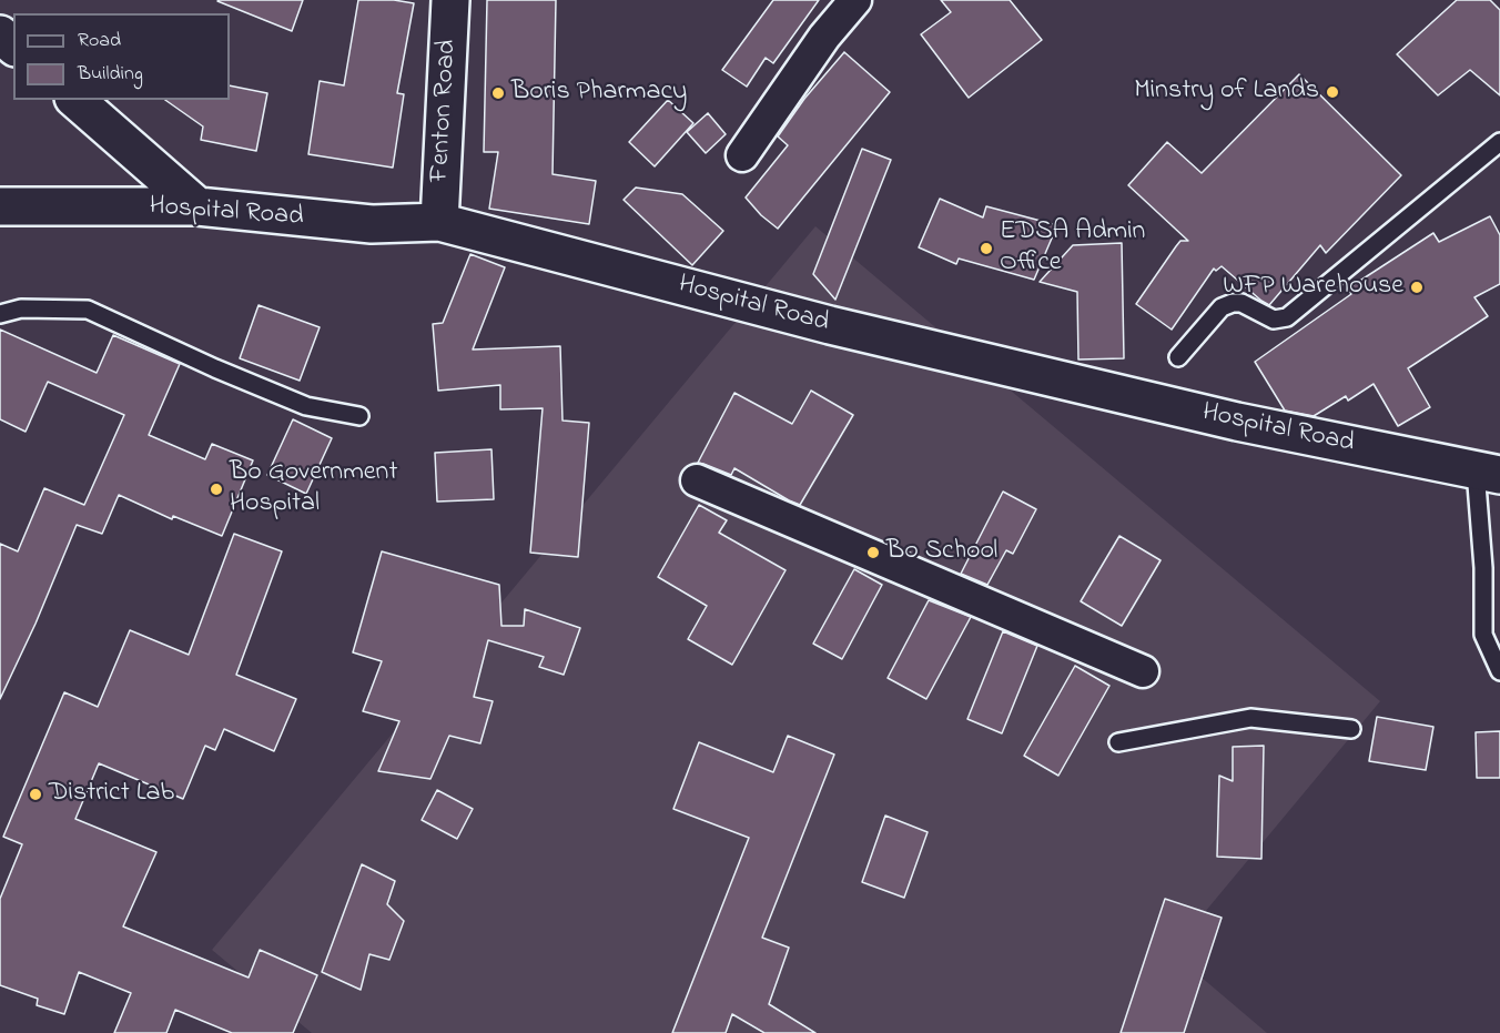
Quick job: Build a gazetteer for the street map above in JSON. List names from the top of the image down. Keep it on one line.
{"streets":{"street":["Fenton Road","Hospital Road"]},"crossings":[["Fenton Road","Hospital Road"]],"places":["Minstry of Lands","Boris Pharmacy","EDSA Admin Office","WFP Warehouse","Bo Government Hospital","Bo School","District Lab"],"legend":["Road","Building"]}
